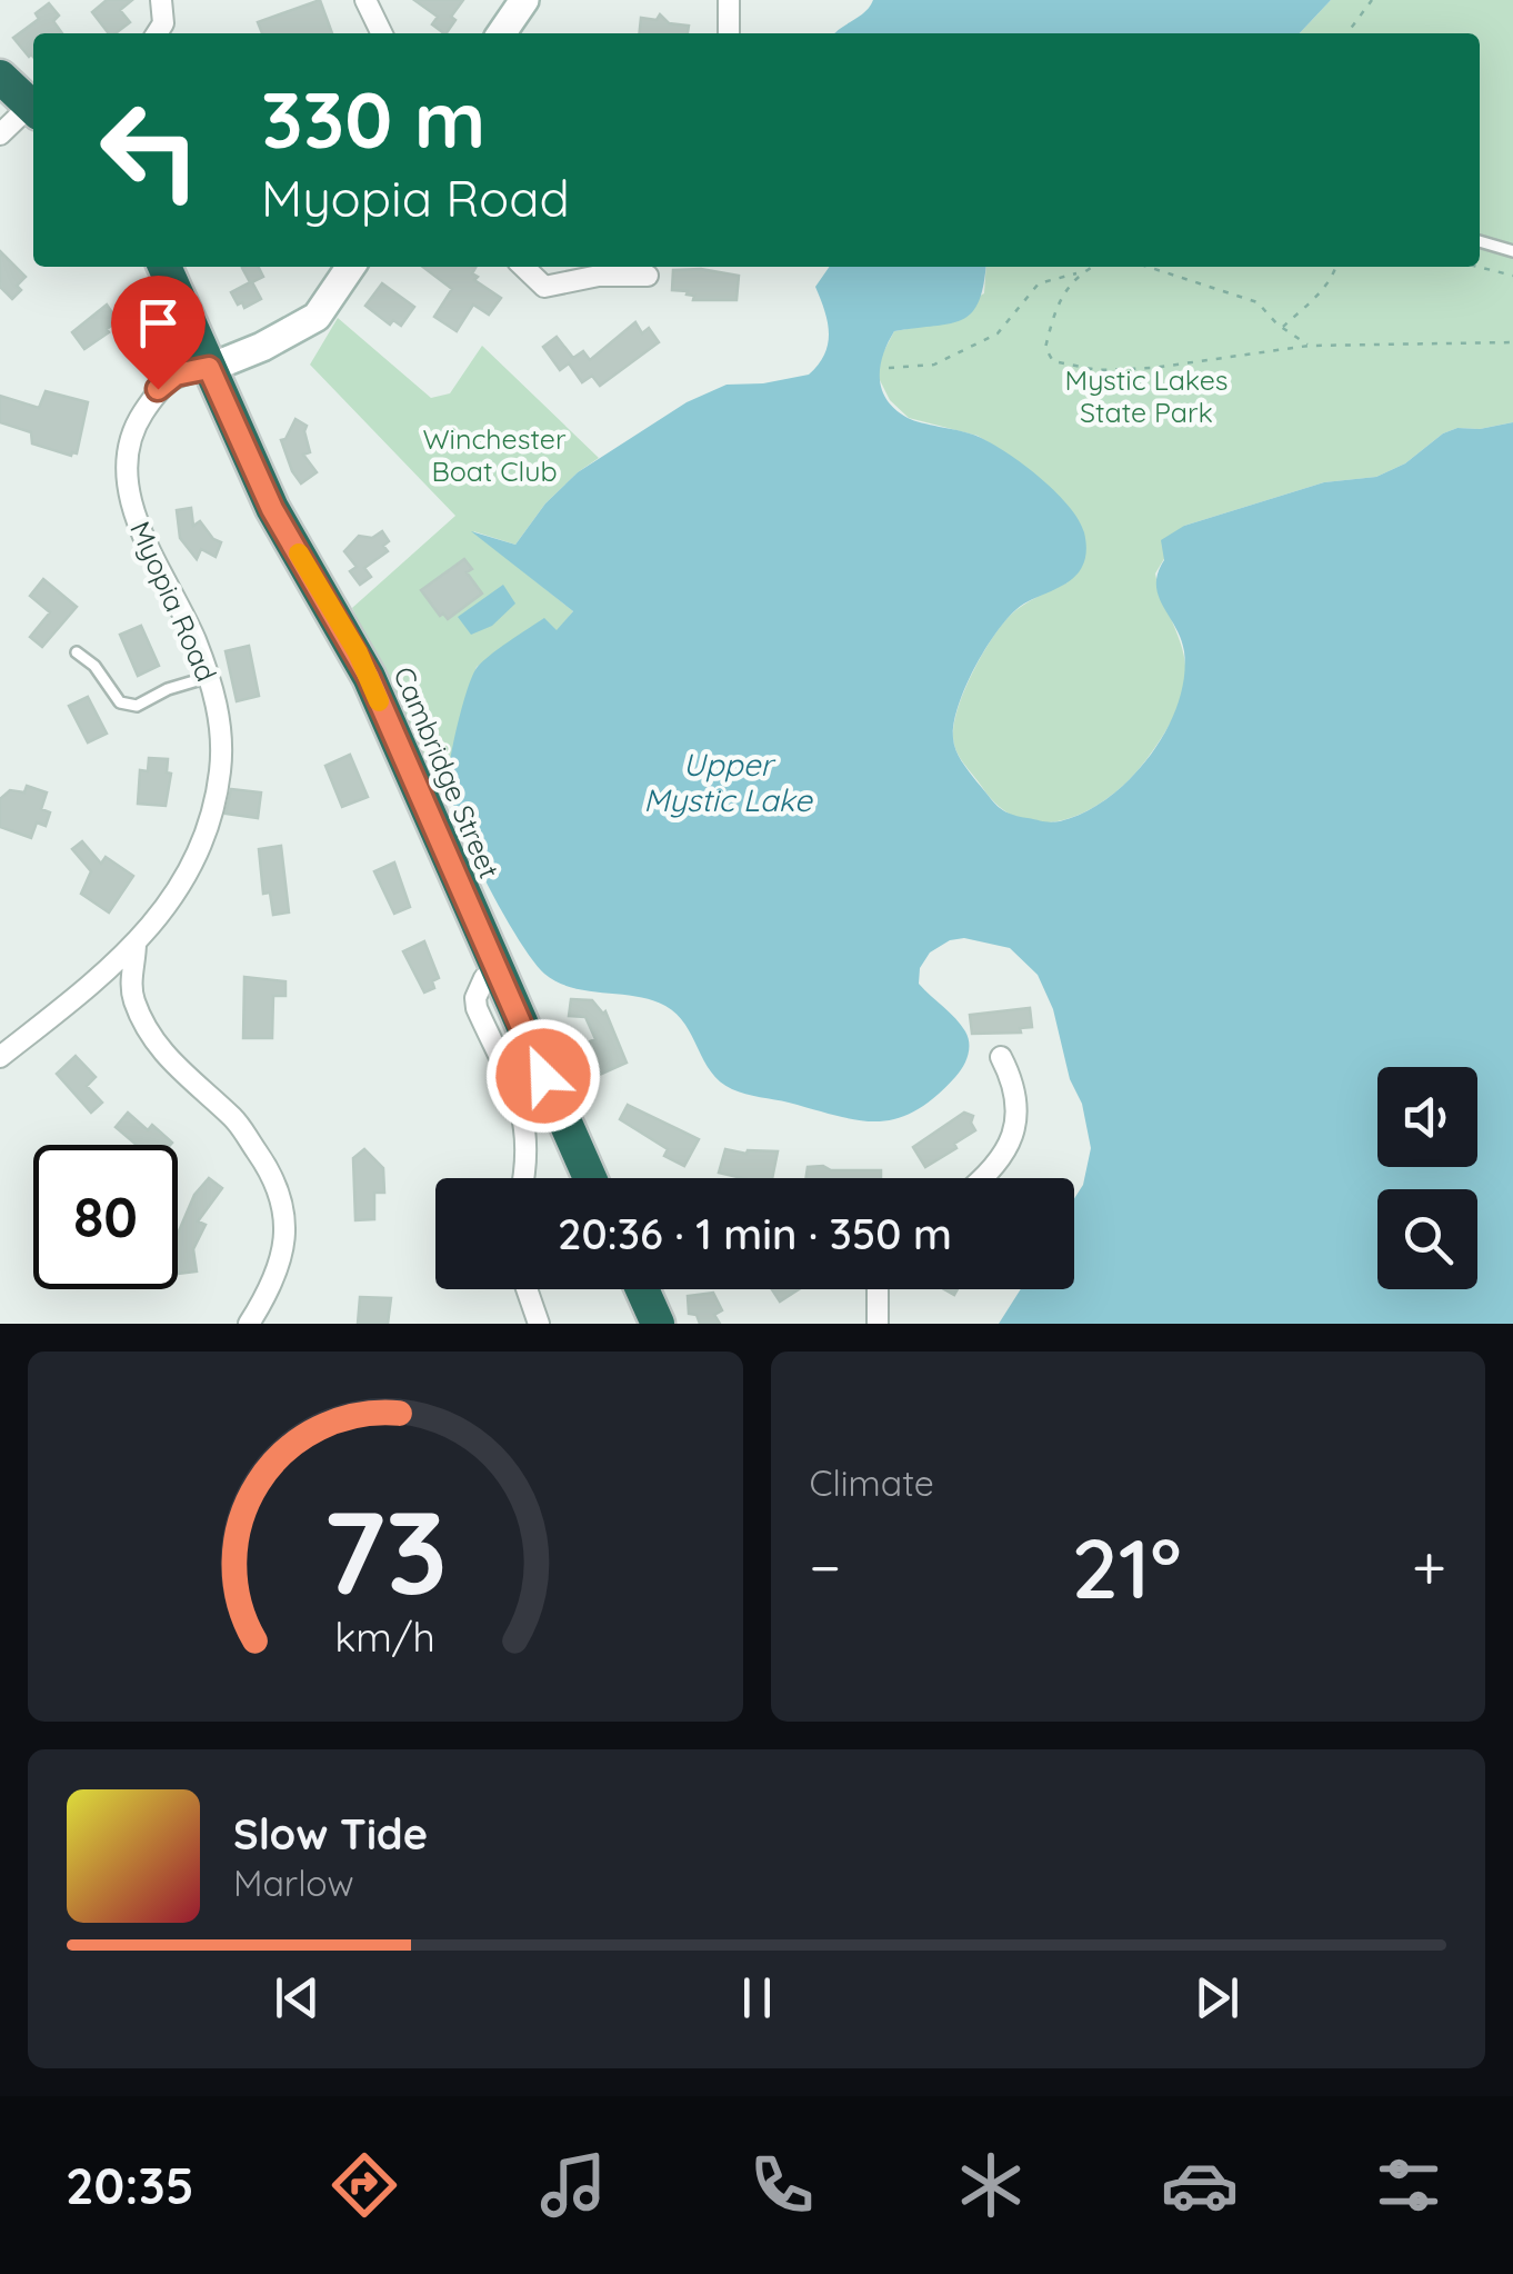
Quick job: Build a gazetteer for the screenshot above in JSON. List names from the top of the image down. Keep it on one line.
{"streets":{"highway":["Cambridge Street"],"street":["Myopia Road"]},"crossings":[["Myopia Road","Cambridge Street"]],"water":["Upper Mystic Lake"],"parks":["Mystic Lakes State Park","Winchester Boat Club"],"page":{"turn":["330 m","Myopia Road"],"limit":"80","trip":"20:36 · 1 min · 350 m","tile":"Climate","heat":["−","21°","+"],"song":["Slow Tide","Marlow"],"tabs":"20:35","gauge":["73","km/h"]}}
